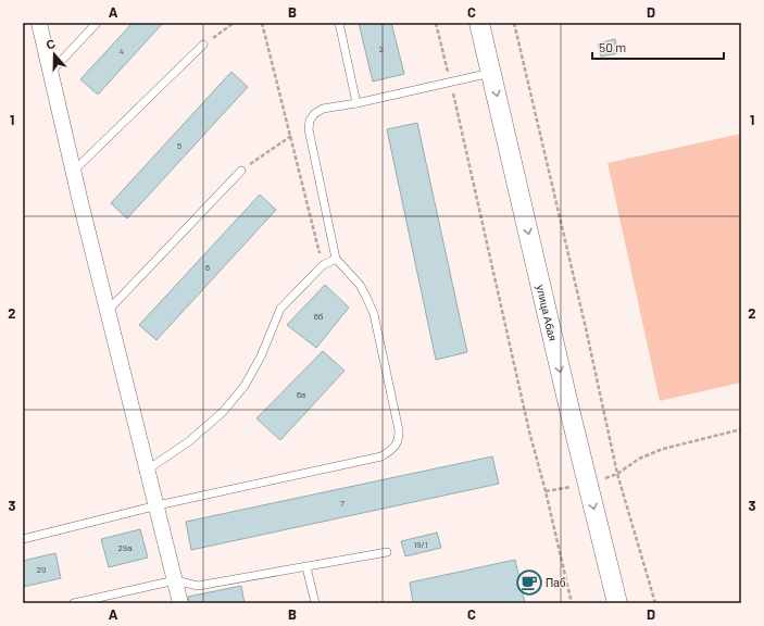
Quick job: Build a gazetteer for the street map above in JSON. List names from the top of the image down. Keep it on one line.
{"streets":{"street":["улица Абая"]},"one_way":["улица Абая"],"places":{"cafe":["Паб"]},"house_numbers":["2","4","5","6","6б","6a","7","19/1","29а","29"],"scale_bar":"50 m","north":"top","grid":{"columns":["A","B","C","D"],"rows":["1","2","3"]}}
